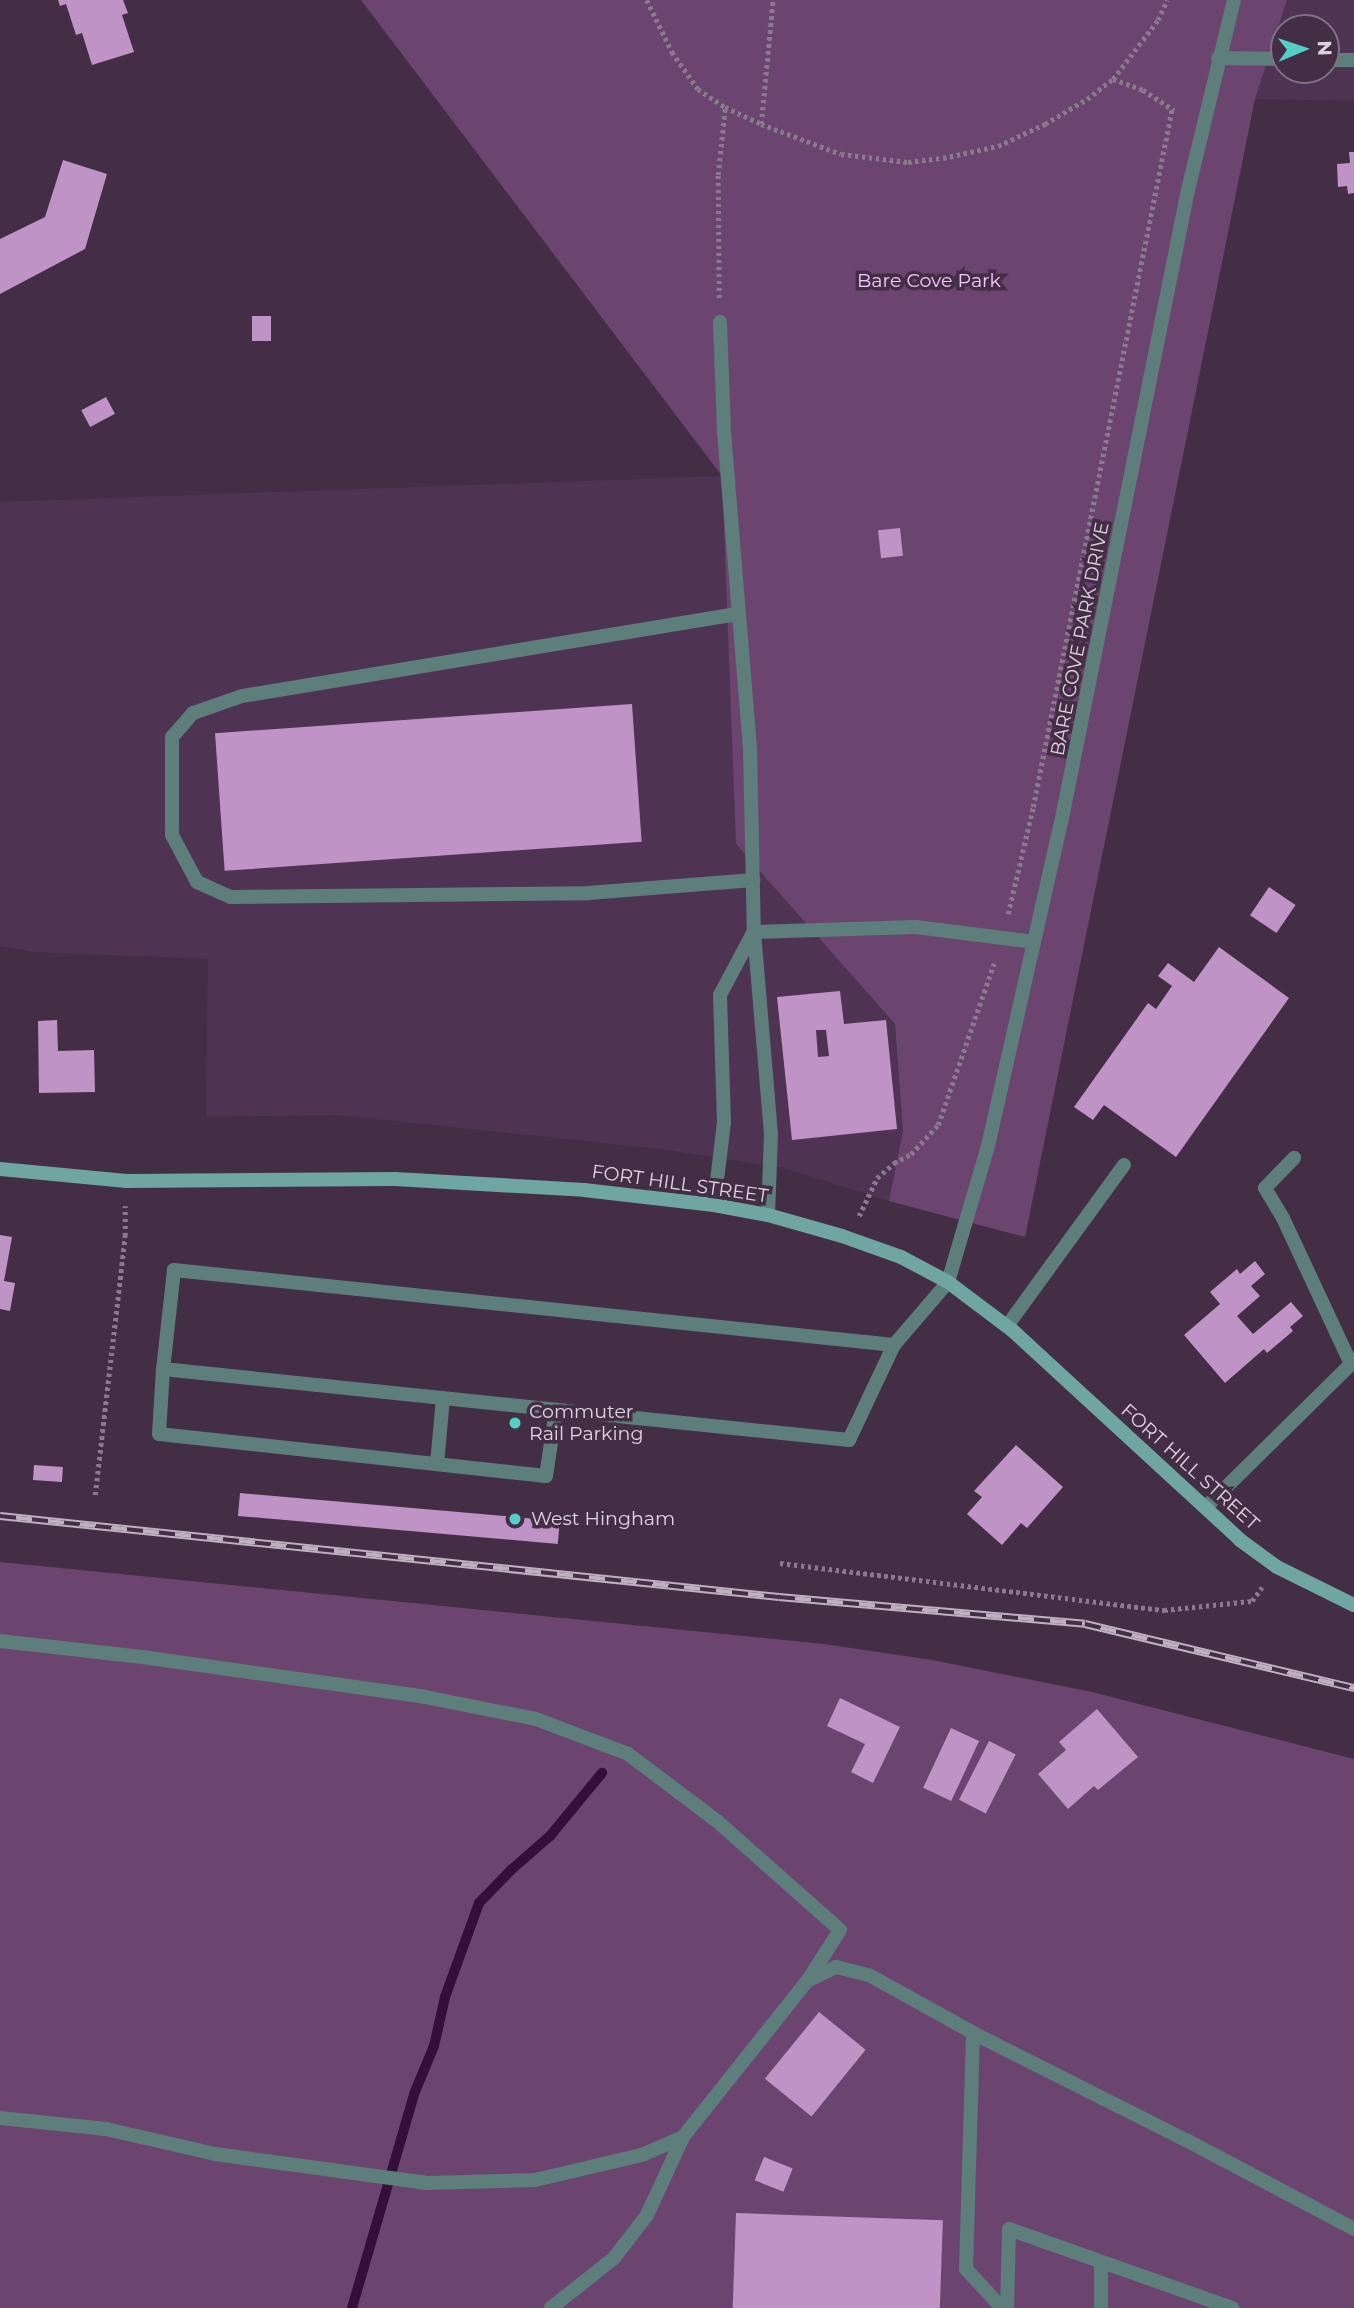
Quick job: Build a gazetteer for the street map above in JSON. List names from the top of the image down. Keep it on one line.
{"streets":{"main road":["FORT HILL STREET"],"street":["BARE COVE PARK DRIVE"]},"crossings":[["BARE COVE PARK DRIVE","FORT HILL STREET"]],"parks":["Bare Cove Park"],"places":["Commuter Rail Parking","West Hingham"],"north":"right"}
